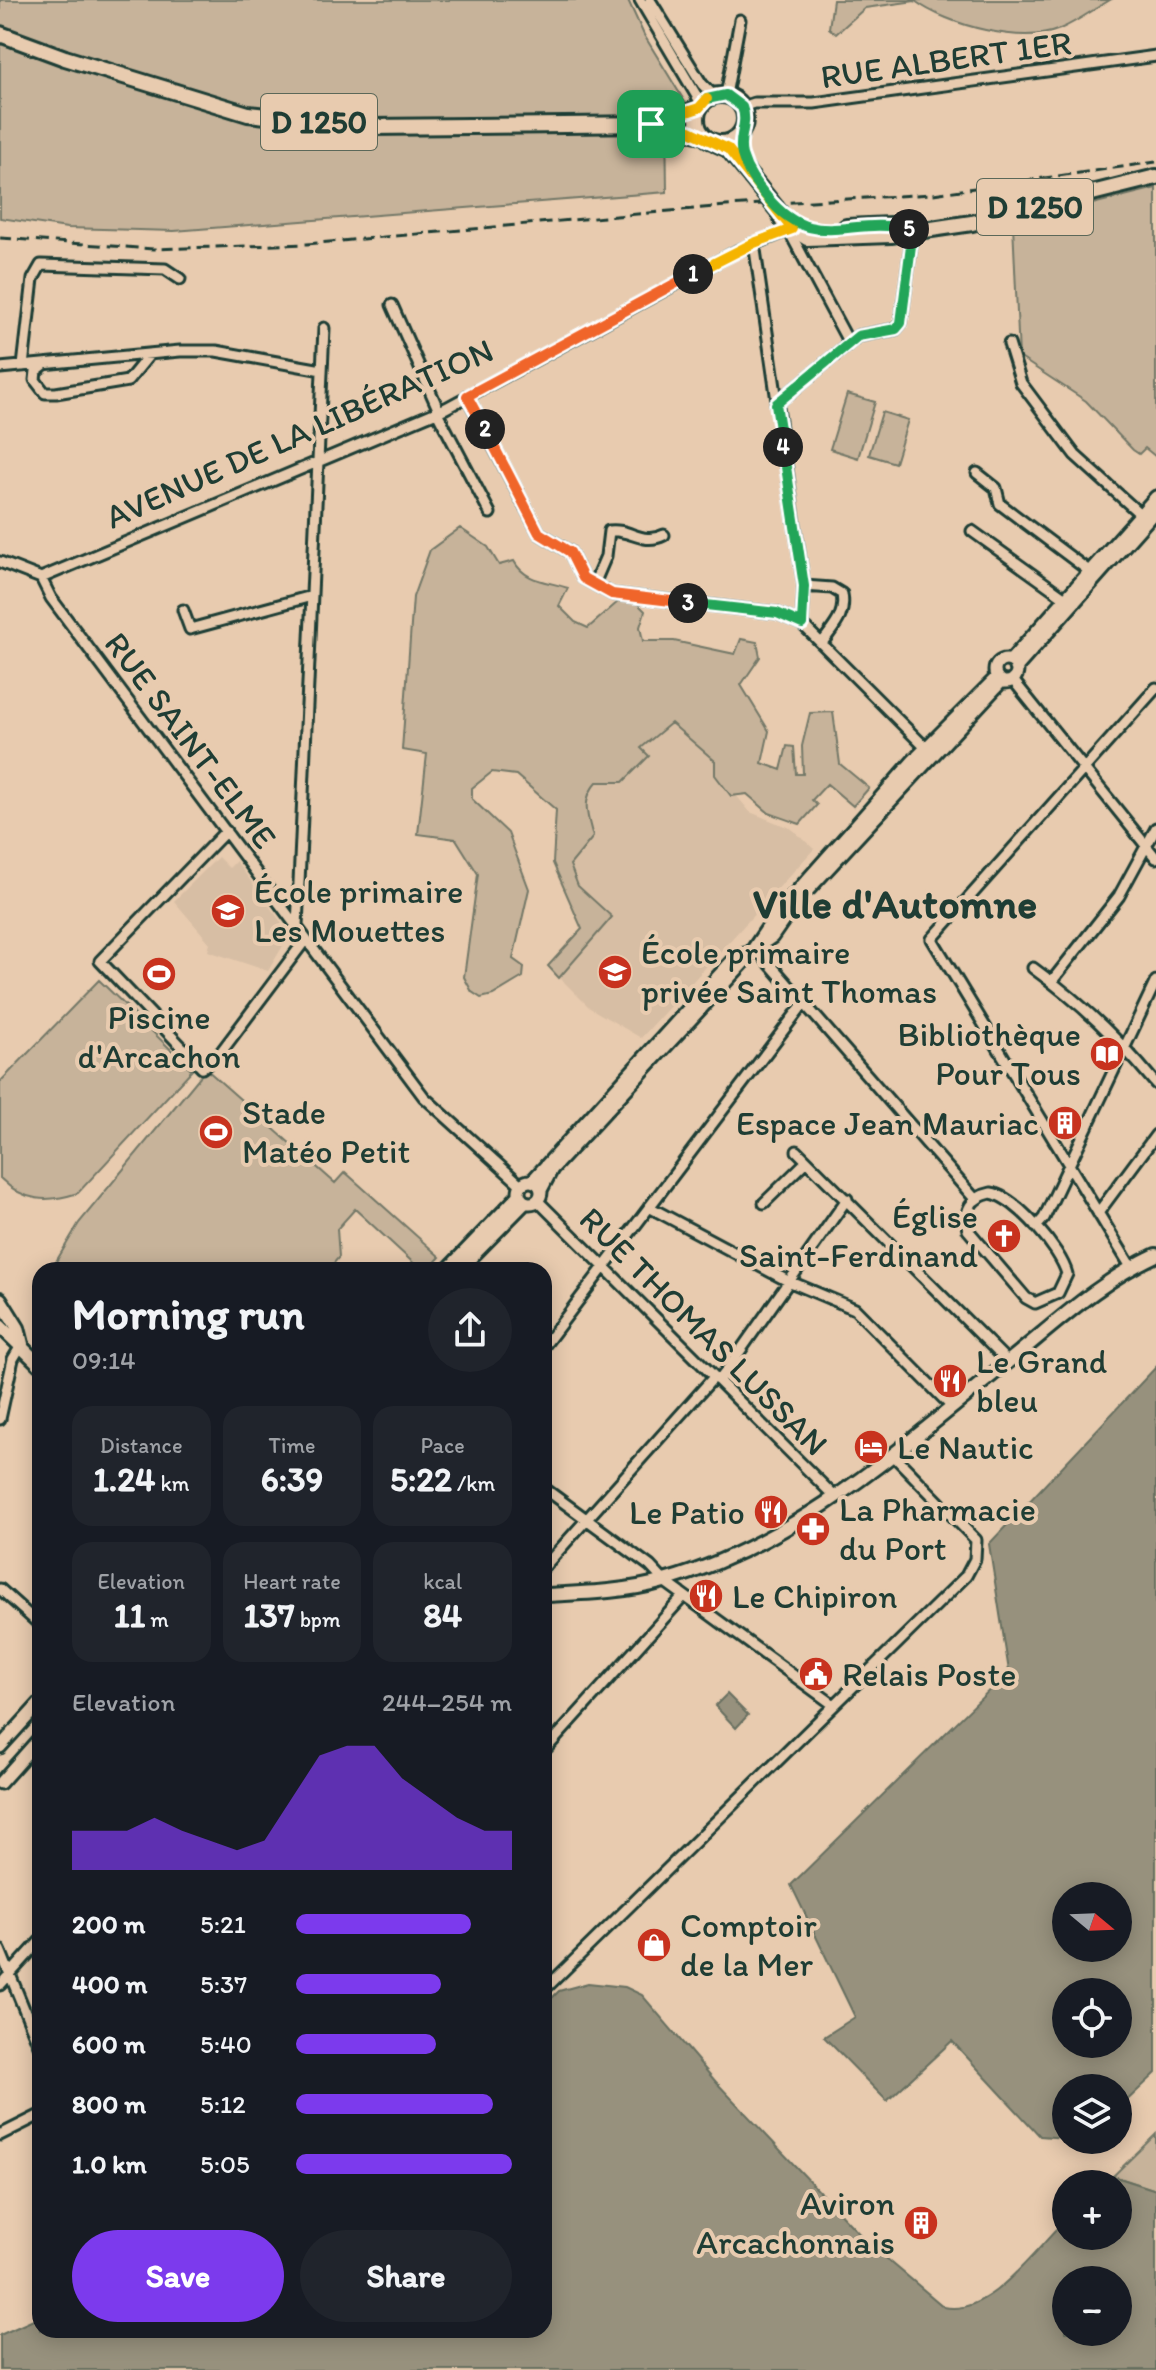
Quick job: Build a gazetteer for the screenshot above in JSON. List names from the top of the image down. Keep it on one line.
{"streets":{"main road":["D 1250","AVENUE DE LA LIBÉRATION"],"street":["RUE ALBERT 1ER","RUE SAINT-ELME","RUE THOMAS LUSSAN"]},"crossings":[["RUE ALBERT 1ER","D 1250"],["D 1250","AVENUE DE LA LIBÉRATION"],["AVENUE DE LA LIBÉRATION","RUE SAINT-ELME"],["RUE SAINT-ELME","RUE THOMAS LUSSAN"]],"districts":["Ville d'Automne"],"places":{"school or university":["École primaire Les Mouettes","École primaire privée Saint Thomas"],"sports":["Piscine d'Arcachon","Stade Matéo Petit"],"library":["Bibliothèque Pour Tous"],"building":["Espace Jean Mauriac","Aviron Arcachonnais"],"church":["Église Saint-Ferdinand"],"restaurant":["Le Grand bleu","Le Patio","Le Chipiron"],"hotel":["Le Nautic"],"pharmacy":["La Pharmacie du Port"],"public building":["Relais Poste"],"shop":["Comptoir de la Mer"]},"north":"right","page":{"pins":["5","1","2","4","3"],"heading":["Morning run","09:14"],"stats":[["Distance","1.24 km"],["Time","6:39"],["Pace","5:22 /km"],["Elevation","11 m"],["Heart rate","137 bpm"],["kcal","84"]],"chart":["Elevation","244–254 m"],"map_buttons":["+","−"],"list":[{"name":"200 m","note":"5:21"},{"name":"400 m","note":"5:37"},{"name":"600 m","note":"5:40"},{"name":"800 m","note":"5:12"},{"name":"1.0 km","note":"5:05"}],"buttons":["Save","Share"]}}
